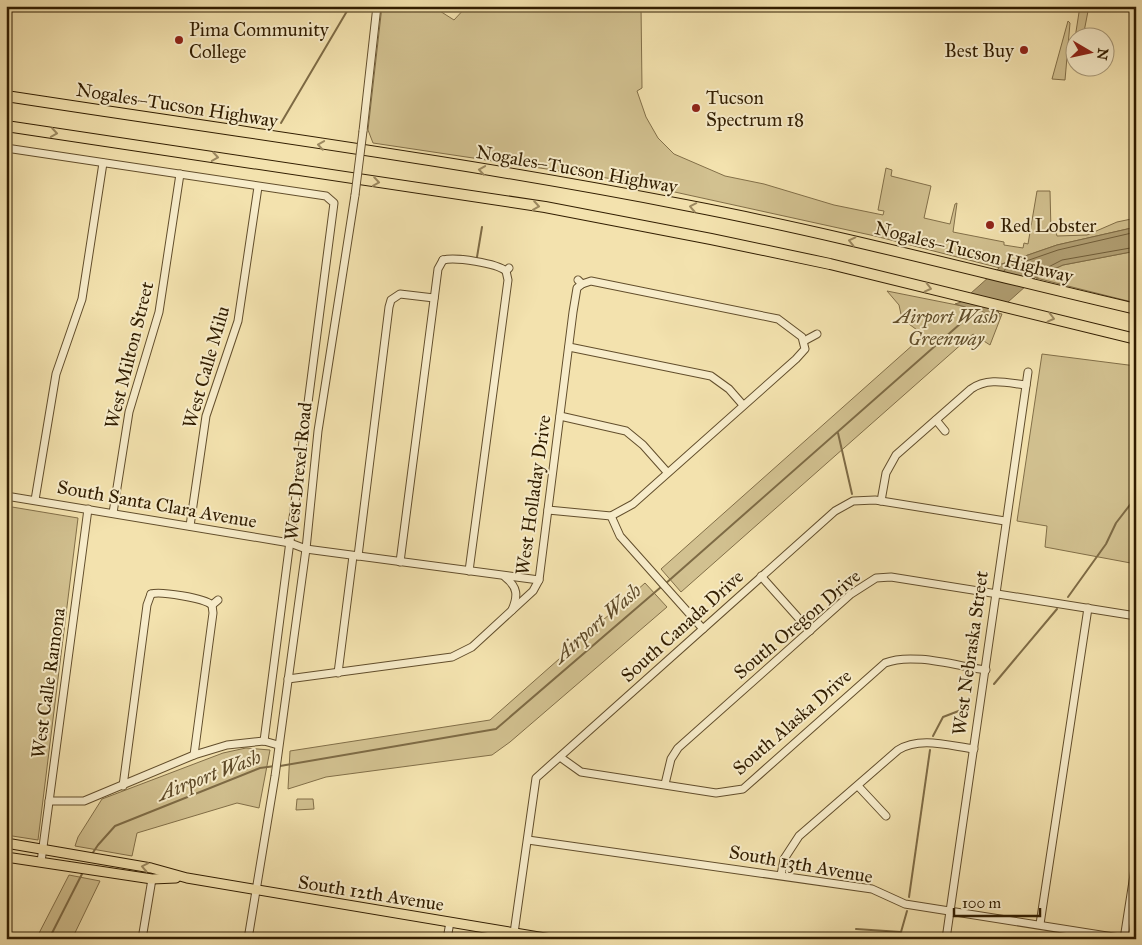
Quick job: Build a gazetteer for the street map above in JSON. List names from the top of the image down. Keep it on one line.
{"streets":{"highway":["Nogales–Tucson Highway"],"main road":["South 12th Avenue"],"street":["West Milton Street","West Calle Milu","West Drexel Road","West Holladay Drive","South Santa Clara Avenue","South Oregon Drive","South Canada Drive","West Nebraska Street","West Calle Ramona","South Alaska Drive","South 13th Avenue"]},"crossings":[["West Milton Street","South Santa Clara Avenue"],["West Calle Milu","West Drexel Road"],["West Calle Milu","South Santa Clara Avenue"],["West Drexel Road","West Holladay Drive"],["West Drexel Road","South Santa Clara Avenue"],["West Drexel Road","South 12th Avenue"],["West Holladay Drive","South Santa Clara Avenue"],["South Santa Clara Avenue","West Calle Ramona"],["South Oregon Drive","West Nebraska Street"],["South Oregon Drive","South Alaska Drive"],["South Canada Drive","West Nebraska Street"],["South Canada Drive","South Alaska Drive"],["South Canada Drive","South 13th Avenue"],["South Canada Drive","South 12th Avenue"],["West Nebraska Street","South Alaska Drive"],["West Nebraska Street","South 13th Avenue"],["West Calle Ramona","South 12th Avenue"]],"water":["Airport Wash"],"parks":["Airport Wash Greenway"],"places":["Pima Community College","Best Buy","Tucson Spectrum 18","Red Lobster"],"scale_bar":"100 m","north":"right"}
